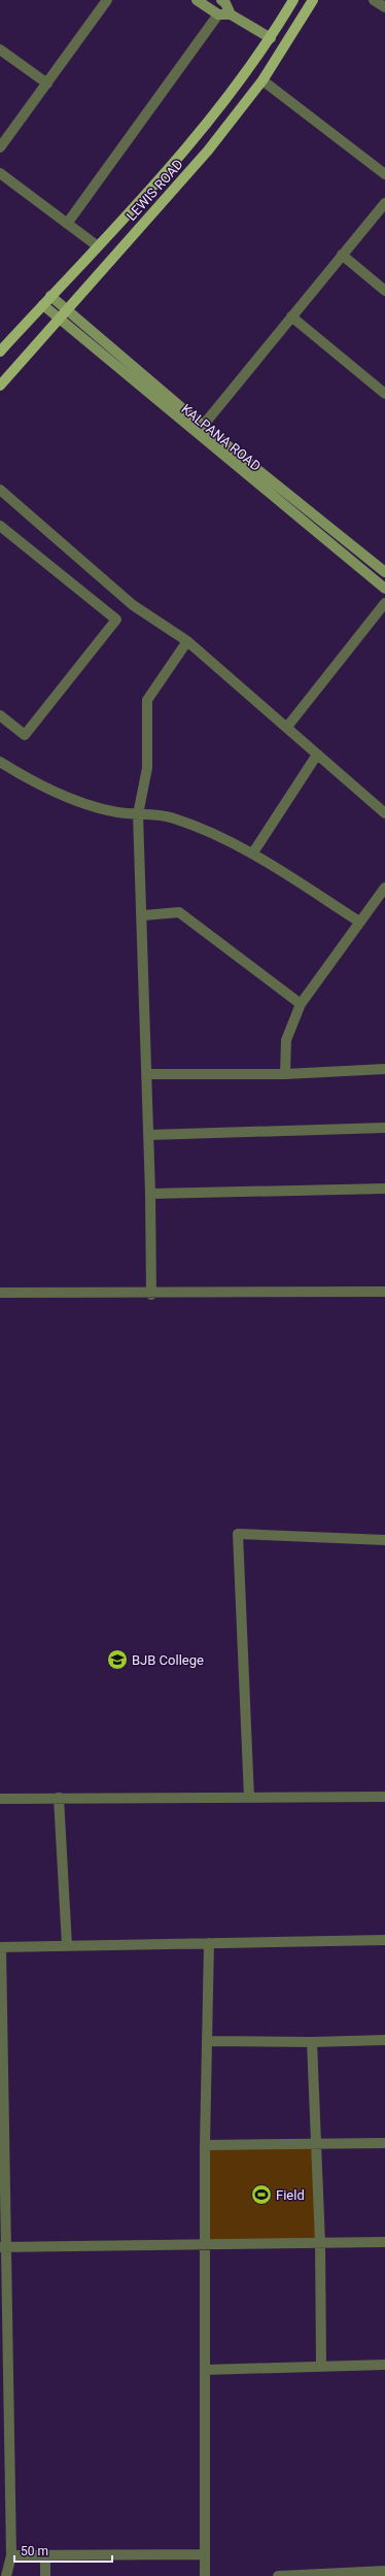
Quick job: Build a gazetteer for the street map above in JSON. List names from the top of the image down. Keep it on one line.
{"streets":{"main road":["LEWIS ROAD"],"street":["KALPANA ROAD"]},"crossings":[["LEWIS ROAD","KALPANA ROAD"]],"places":{"school or university":["BJB College"],"sports":["Field"]},"scale_bar":"50 m"}
